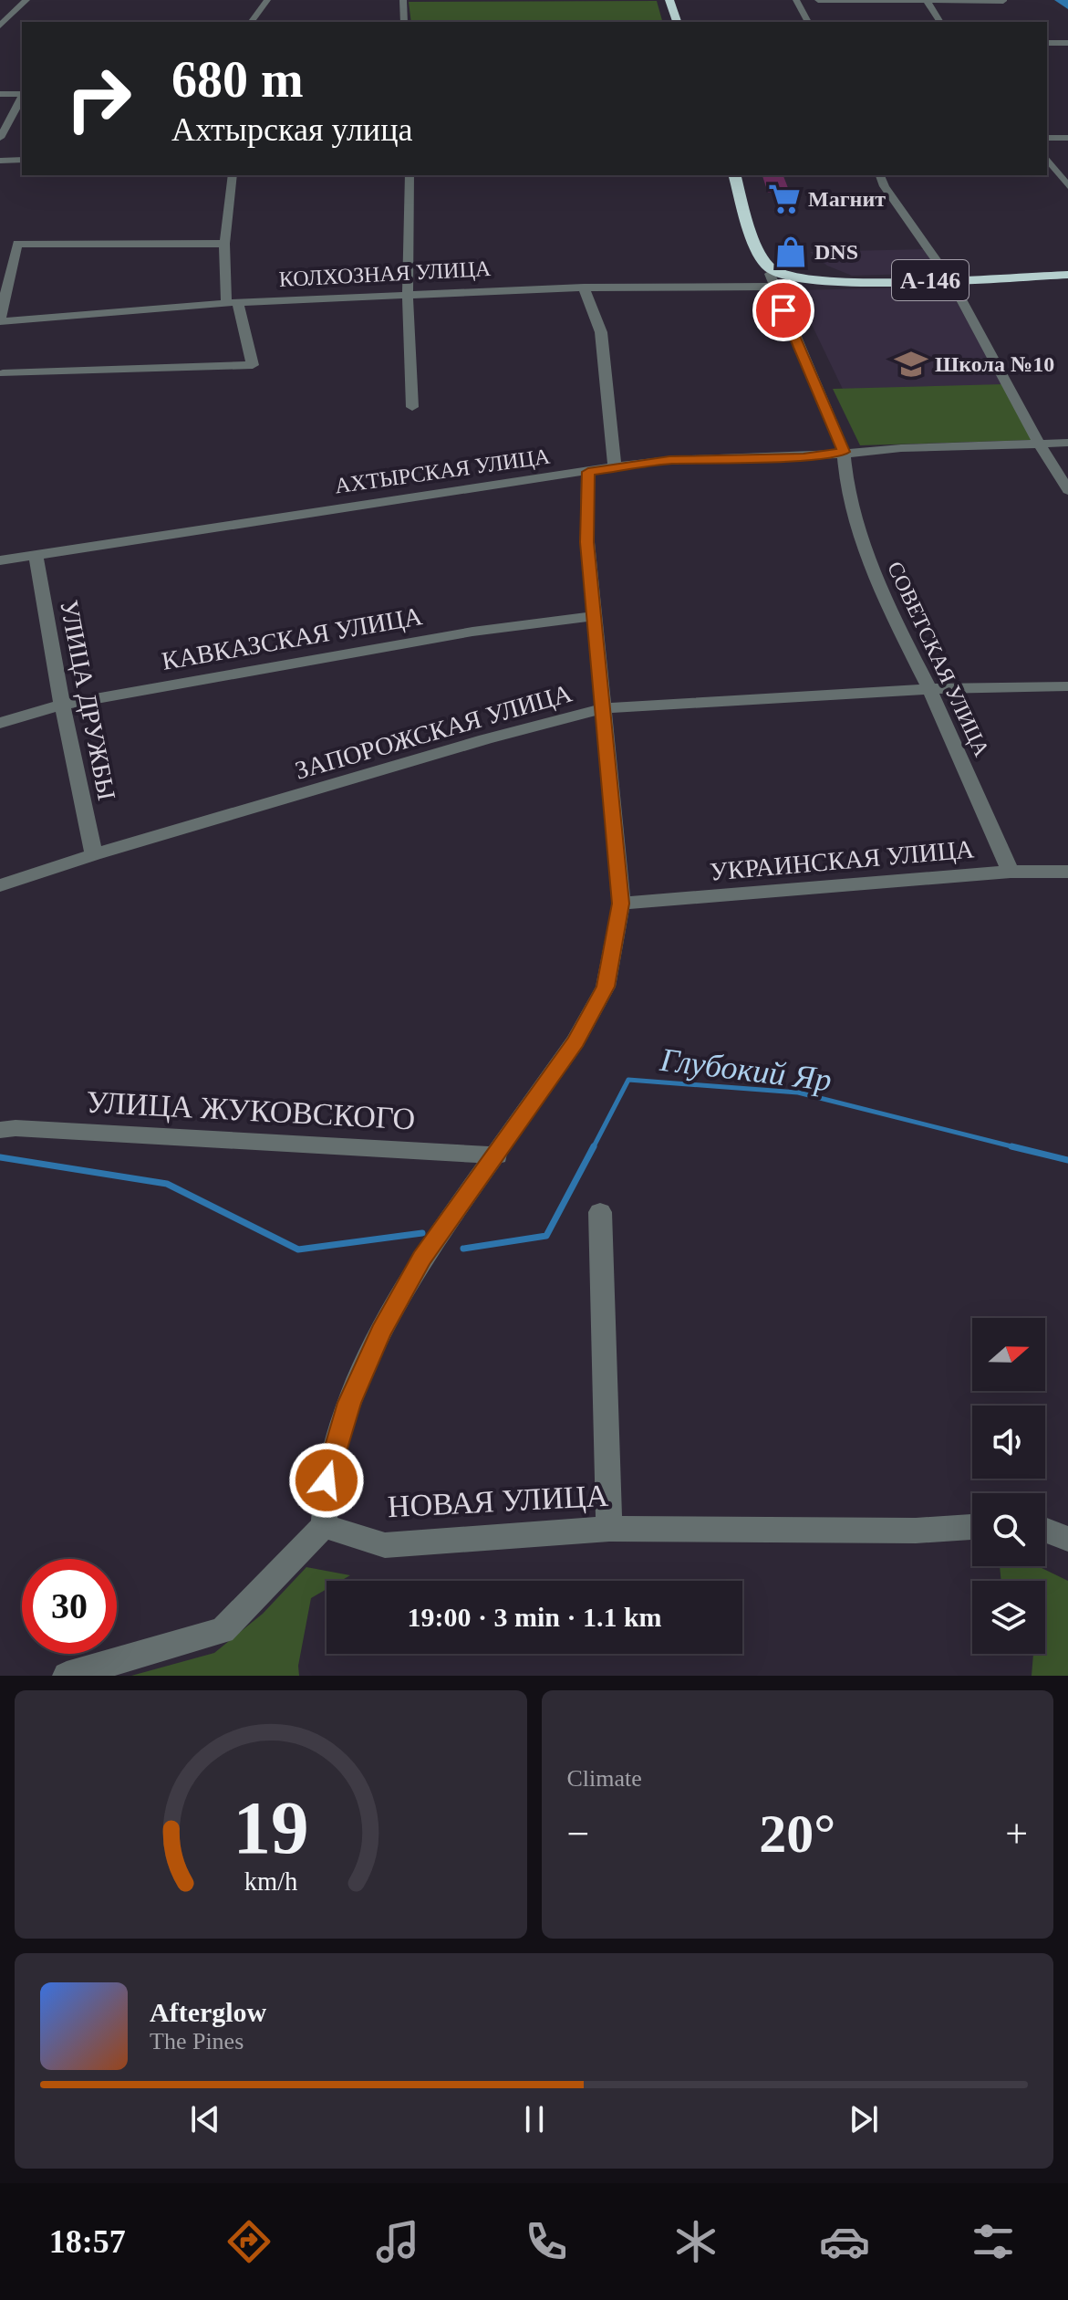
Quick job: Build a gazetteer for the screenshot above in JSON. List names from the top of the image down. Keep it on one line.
{"streets":{"highway":["А-146","СОВЕТСКАЯ УЛИЦА"],"street":["КОЛХОЗНАЯ УЛИЦА","АХТЫРСКАЯ УЛИЦА","КАВКАЗСКАЯ УЛИЦА","УЛИЦА ДРУЖБЫ","ЗАПОРОЖСКАЯ УЛИЦА","УКРАИНСКАЯ УЛИЦА","УЛИЦА ЖУКОВСКОГО","НОВАЯ УЛИЦА"]},"crossings":[["КОЛХОЗНАЯ УЛИЦА","СОВЕТСКАЯ УЛИЦА"],["А-146","СОВЕТСКАЯ УЛИЦА"],["АХТЫРСКАЯ УЛИЦА","СОВЕТСКАЯ УЛИЦА"],["АХТЫРСКАЯ УЛИЦА","УЛИЦА ДРУЖБЫ"],["КАВКАЗСКАЯ УЛИЦА","УЛИЦА ДРУЖБЫ"],["СОВЕТСКАЯ УЛИЦА","ЗАПОРОЖСКАЯ УЛИЦА"],["СОВЕТСКАЯ УЛИЦА","УКРАИНСКАЯ УЛИЦА"],["УЛИЦА ДРУЖБЫ","ЗАПОРОЖСКАЯ УЛИЦА"]],"water":["Глубокий Яр"],"places":{"supermarket":["Магнит"],"shop":["DNS"],"school or university":["Школа №10"]},"north":"right","page":{"turn":["680 m","Ахтырская улица"],"limit":"30","trip":"19:00 · 3 min · 1.1 km","tile":"Climate","heat":["−","20°","+"],"song":["Afterglow","The Pines"],"tabs":"18:57","gauge":["19","km/h"]}}
